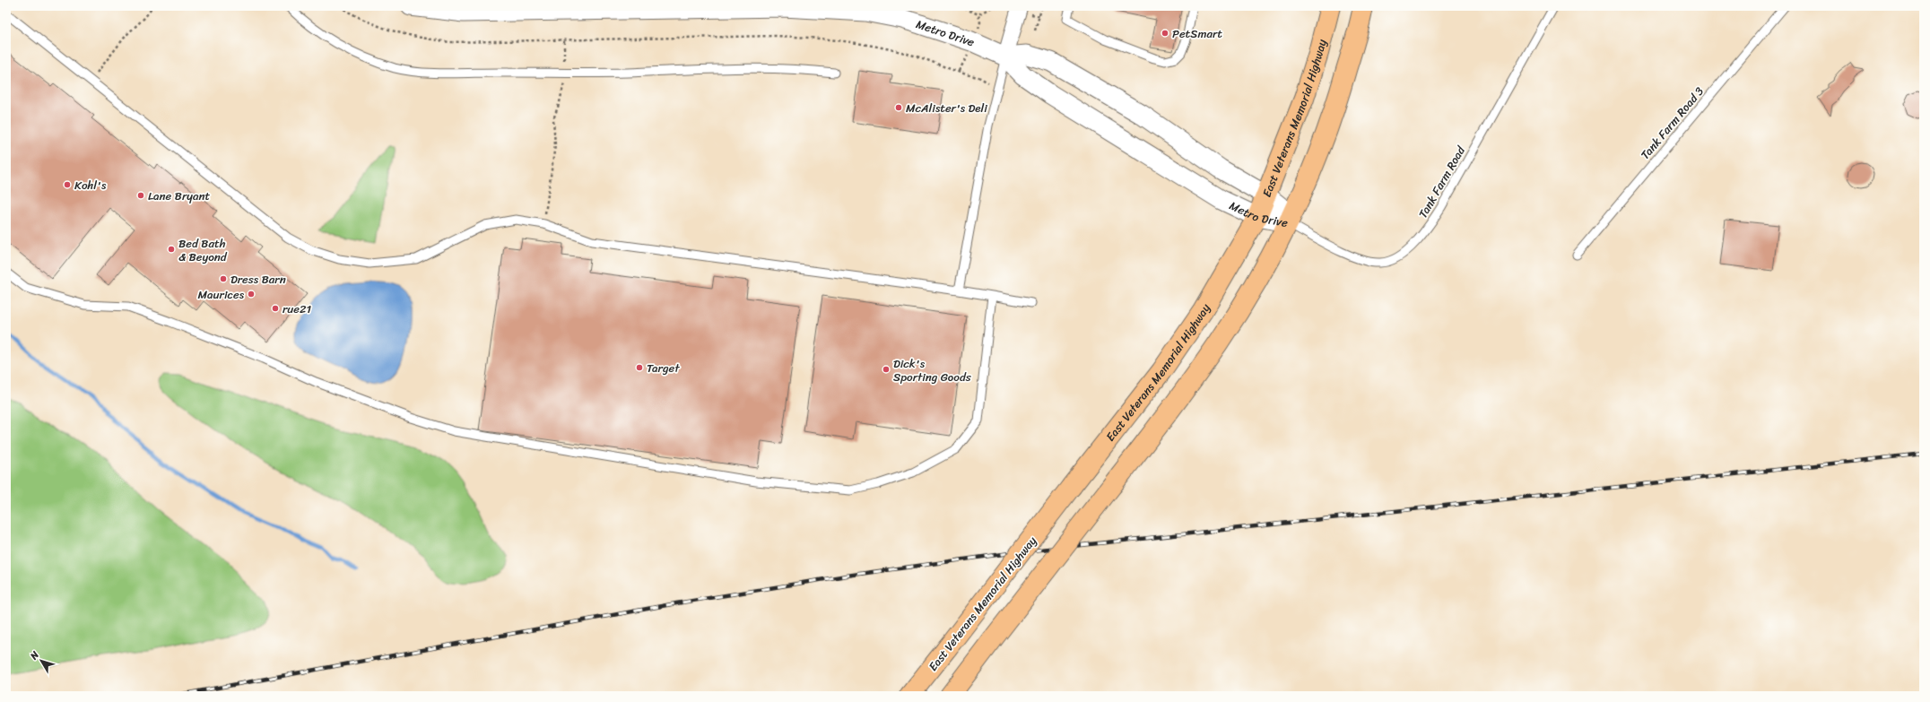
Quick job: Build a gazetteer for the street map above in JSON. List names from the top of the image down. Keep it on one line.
{"streets":{"main road":["East Veterans Memorial Highway"],"street":["Metro Drive"],"lane":["Tank Farm Road 3","Tank Farm Road"]},"crossings":[["Metro Drive","East Veterans Memorial Highway"],["Metro Drive","Tank Farm Road"]],"places":["PetSmart","McAlister's Deli","Kohl's","Lane Bryant","Bed Bath & Beyond","Dress Barn","Maurices","rue21","Target","Dick's Sporting Goods"],"north":"top left"}
